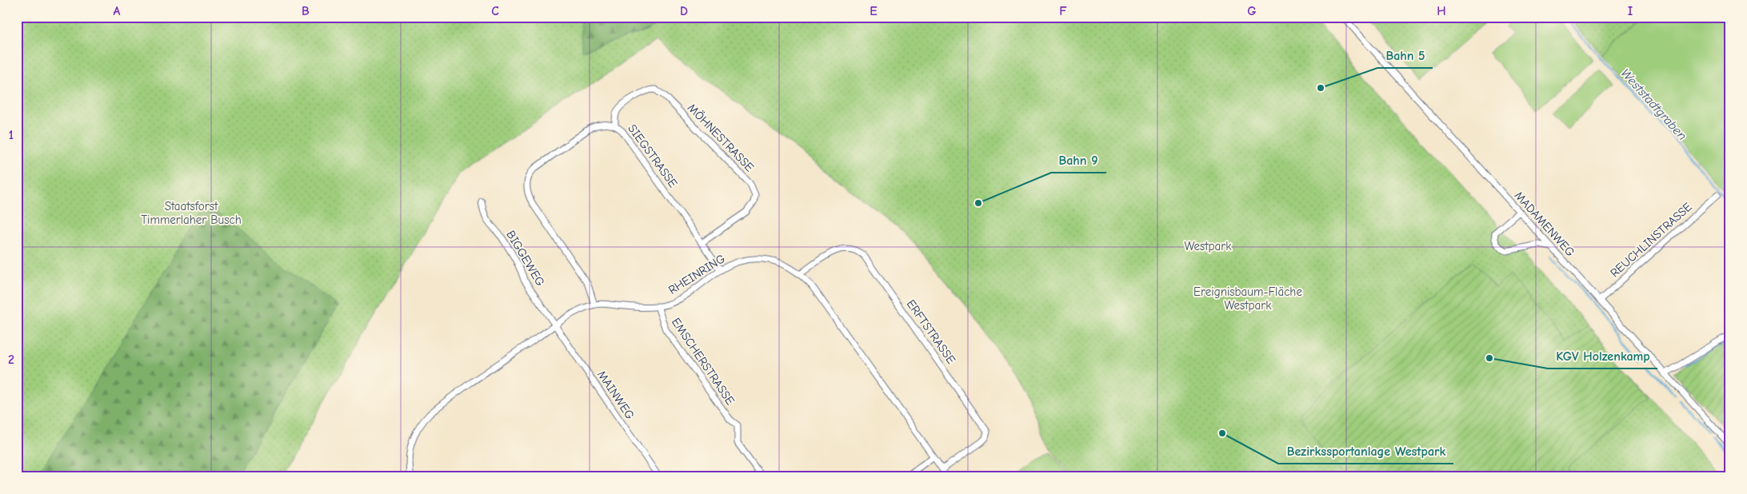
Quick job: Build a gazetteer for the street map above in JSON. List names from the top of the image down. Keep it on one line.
{"streets":{"street":["MÖHNESTRASSE","SIEGSTRASSE","MADAMENWEG","REUCHLINSTRASSE","BIGGEWEG","RHEINRING","ERFTSTRASSE","EMSCHERSTRASSE","MAINWEG"]},"crossings":[["MÖHNESTRASSE","SIEGSTRASSE"],["SIEGSTRASSE","RHEINRING"],["MADAMENWEG","REUCHLINSTRASSE"],["BIGGEWEG","RHEINRING"],["BIGGEWEG","MAINWEG"],["RHEINRING","ERFTSTRASSE"],["RHEINRING","EMSCHERSTRASSE"],["RHEINRING","MAINWEG"]],"water":["Weststadtgraben"],"parks":["Staatsforst Timmerlaher Busch","Westpark","Ereignisbaum-Fläche Westpark"],"places":["Bahn 5","Bahn 9","KGV Holzenkamp","Bezirkssportanlage Westpark"],"grid":{"columns":["A","B","C","D","E","F","G","H","I"],"rows":["1","2"]}}
